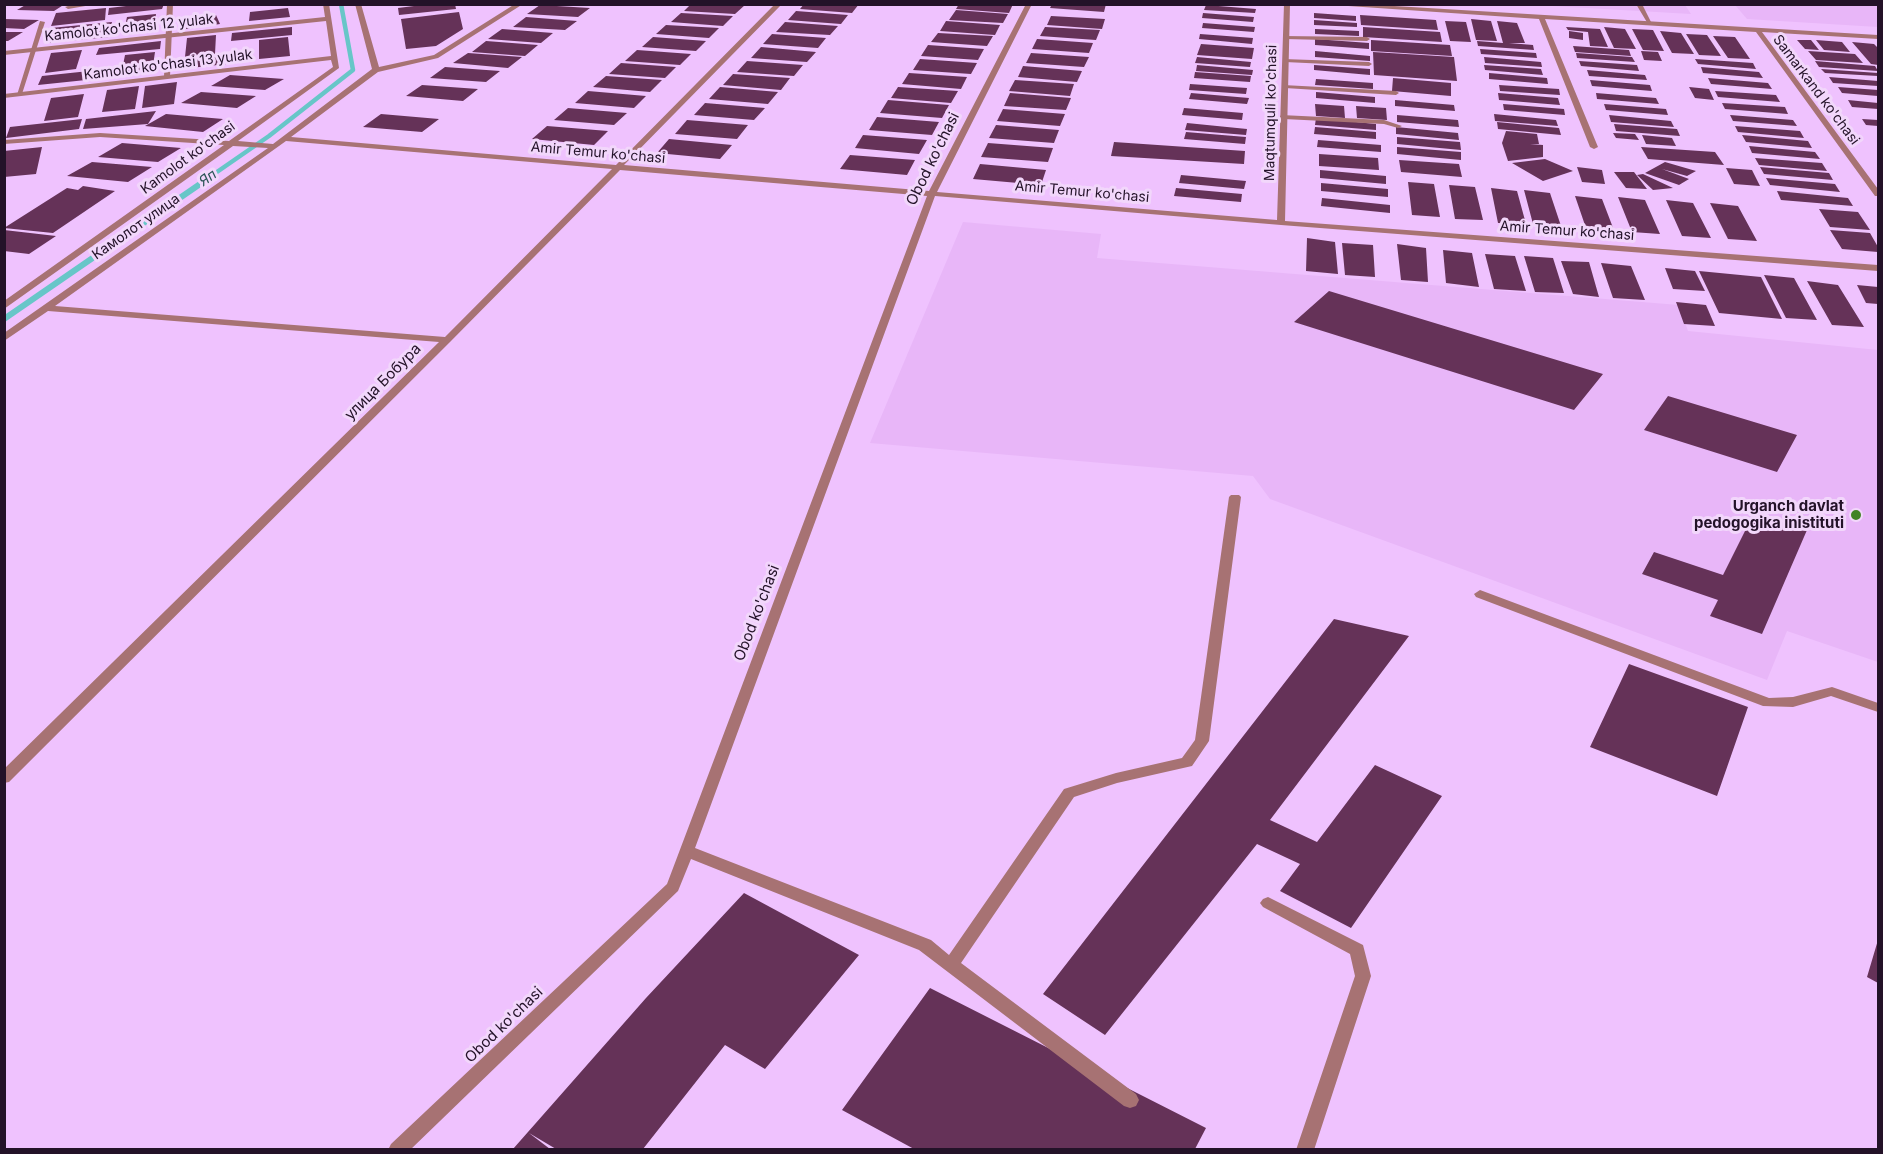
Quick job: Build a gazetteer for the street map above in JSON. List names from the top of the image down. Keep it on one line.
{"streets":{"street":["Kamolot ko'chasi 12 yulak","Kamolot ko'chasi 13 yulak","Samarkand ko'chasi","Maqtumquli ko'chasi","Amir Temur ko'chasi","Kamolot ko'chasi","Obod ko'chasi","Камолот улица","улица Бобура"]},"crossings":[["Kamolot ko'chasi 13 yulak","Kamolot ko'chasi"],["Maqtumquli ko'chasi","Amir Temur ko'chasi"],["Amir Temur ko'chasi","Obod ko'chasi"],["Amir Temur ko'chasi","Камолот улица"],["Amir Temur ko'chasi","улица Бобура"]],"water":["Яп"],"places":["Urganch davlat pedogogika inistituti"]}
